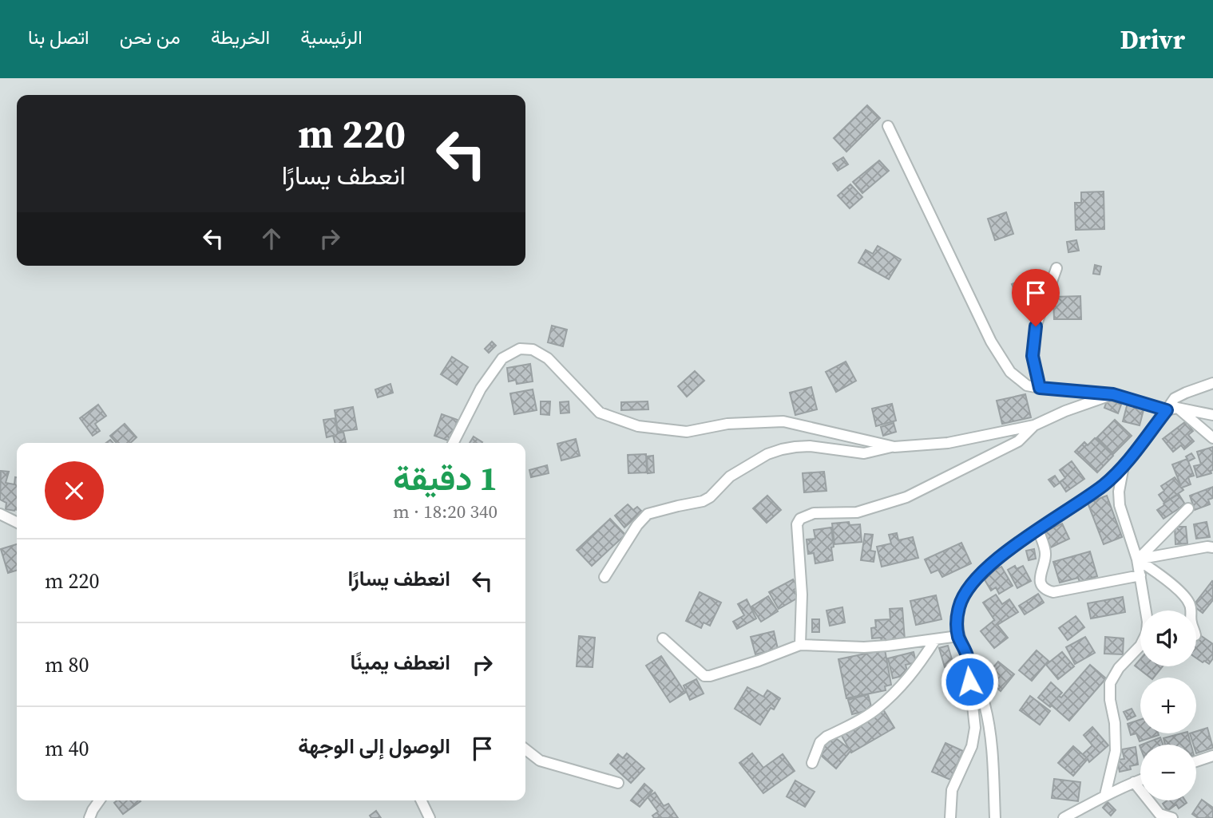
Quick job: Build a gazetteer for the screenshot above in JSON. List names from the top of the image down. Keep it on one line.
{"page":{"header":"Drivr","nav":["الرئيسية","الخريطة","من نحن","اتصل بنا"],"turn":["220 m","انعطف يسارًا"],"heading":["1 دقيقة","340 m · 18:20"],"list":[{"name":"انعطف يسارًا","value":"220 m"},{"name":"انعطف يمينًا","value":"80 m"},{"name":"الوصول إلى الوجهة","value":"40 m"}],"map_buttons":["+","−"]}}
